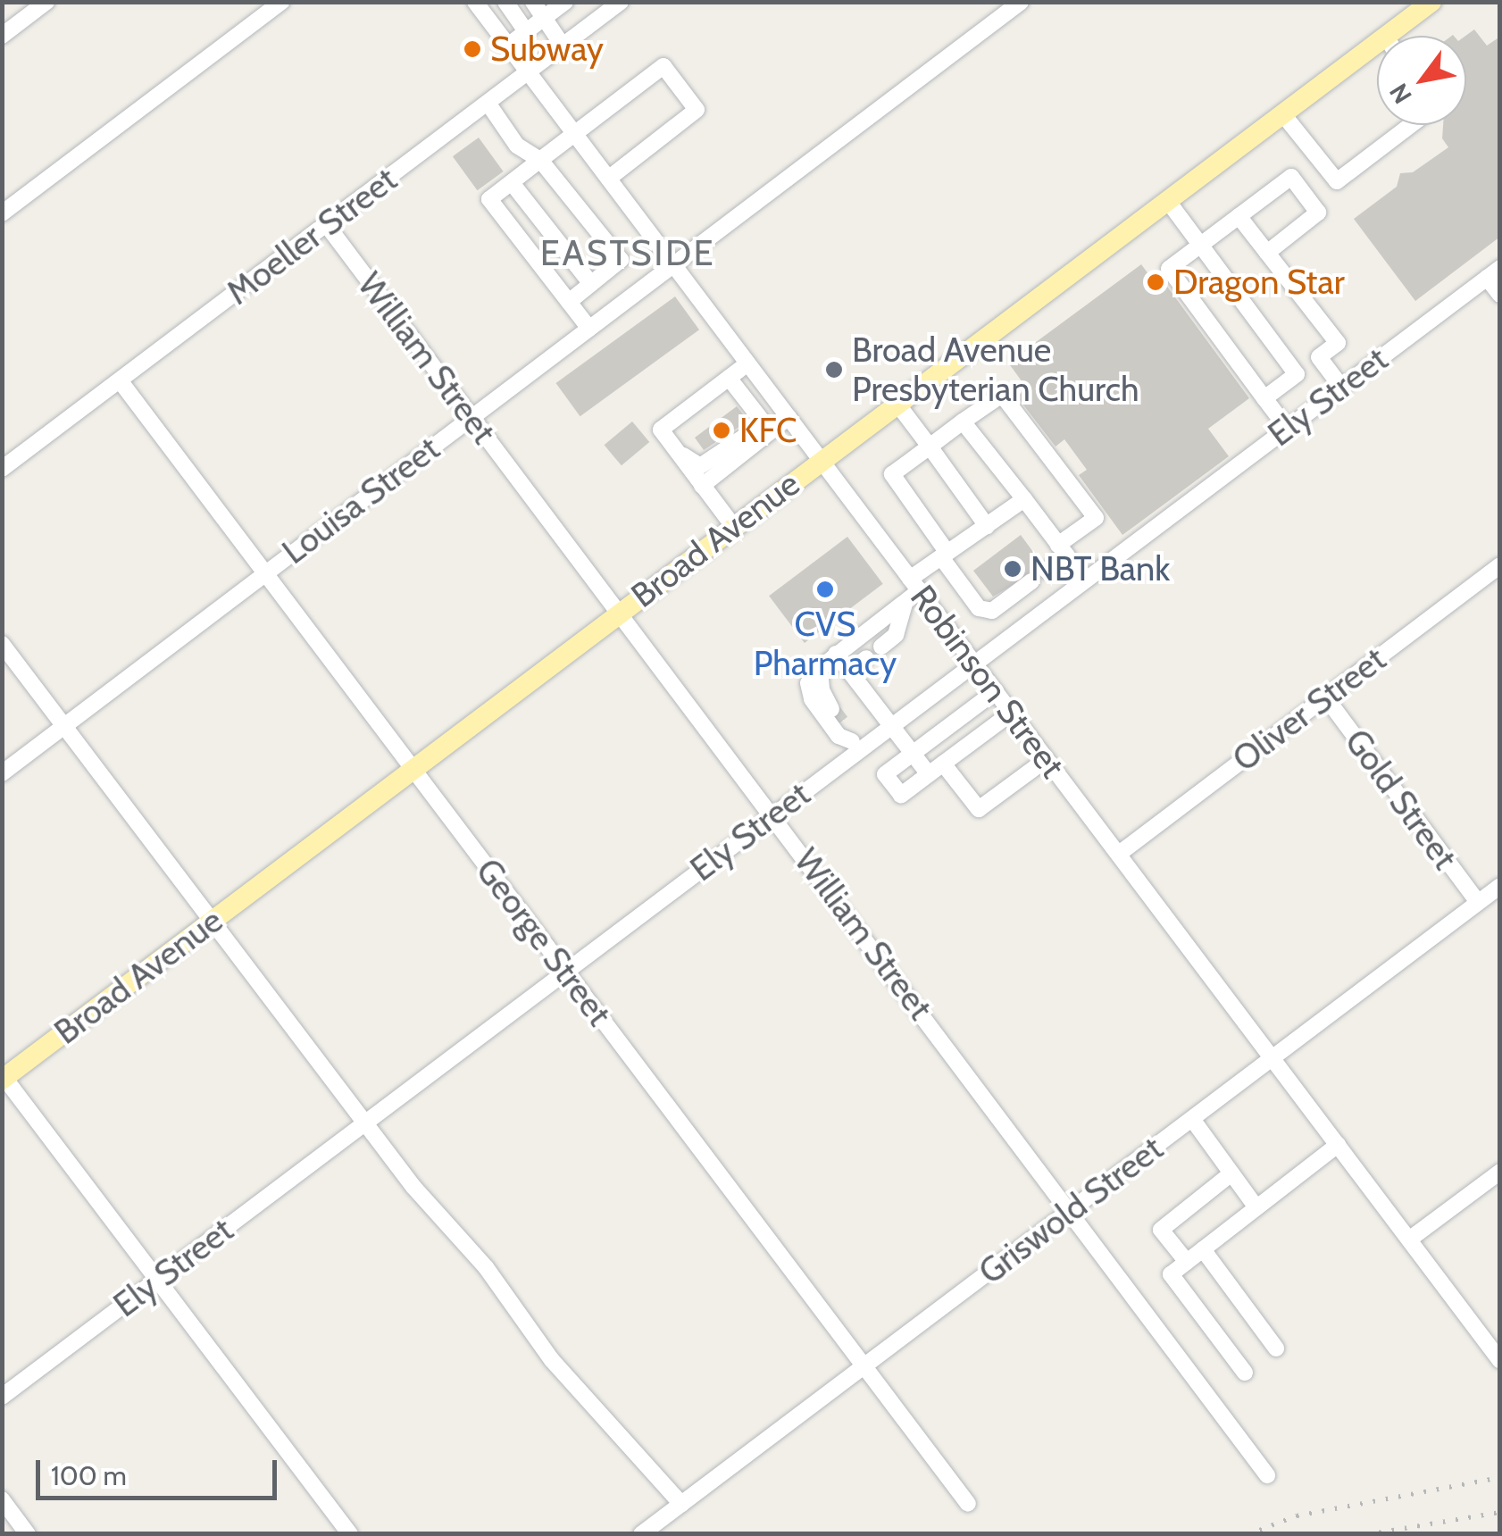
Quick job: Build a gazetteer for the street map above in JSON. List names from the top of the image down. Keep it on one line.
{"streets":{"main road":["Broad Avenue"],"street":["Moeller Street","William Street","Ely Street","Louisa Street","Robinson Street","Oliver Street","Gold Street","George Street","Griswold Street"]},"crossings":[["Moeller Street","William Street"],["Moeller Street","Robinson Street"],["Moeller Street","George Street"],["William Street","Ely Street"],["William Street","Louisa Street"],["William Street","Broad Avenue"],["William Street","Griswold Street"],["Ely Street","Robinson Street"],["Ely Street","George Street"],["Louisa Street","Robinson Street"],["Louisa Street","George Street"],["Broad Avenue","Robinson Street"],["Broad Avenue","George Street"],["Robinson Street","Oliver Street"],["Robinson Street","Griswold Street"],["Oliver Street","Gold Street"],["Gold Street","Griswold Street"],["George Street","Griswold Street"]],"districts":["EASTSIDE"],"places":["Subway","Dragon Star","Broad Avenue Presbyterian Church","KFC","NBT Bank","CVS Pharmacy"],"scale_bar":"100 m","north":"bottom left"}
